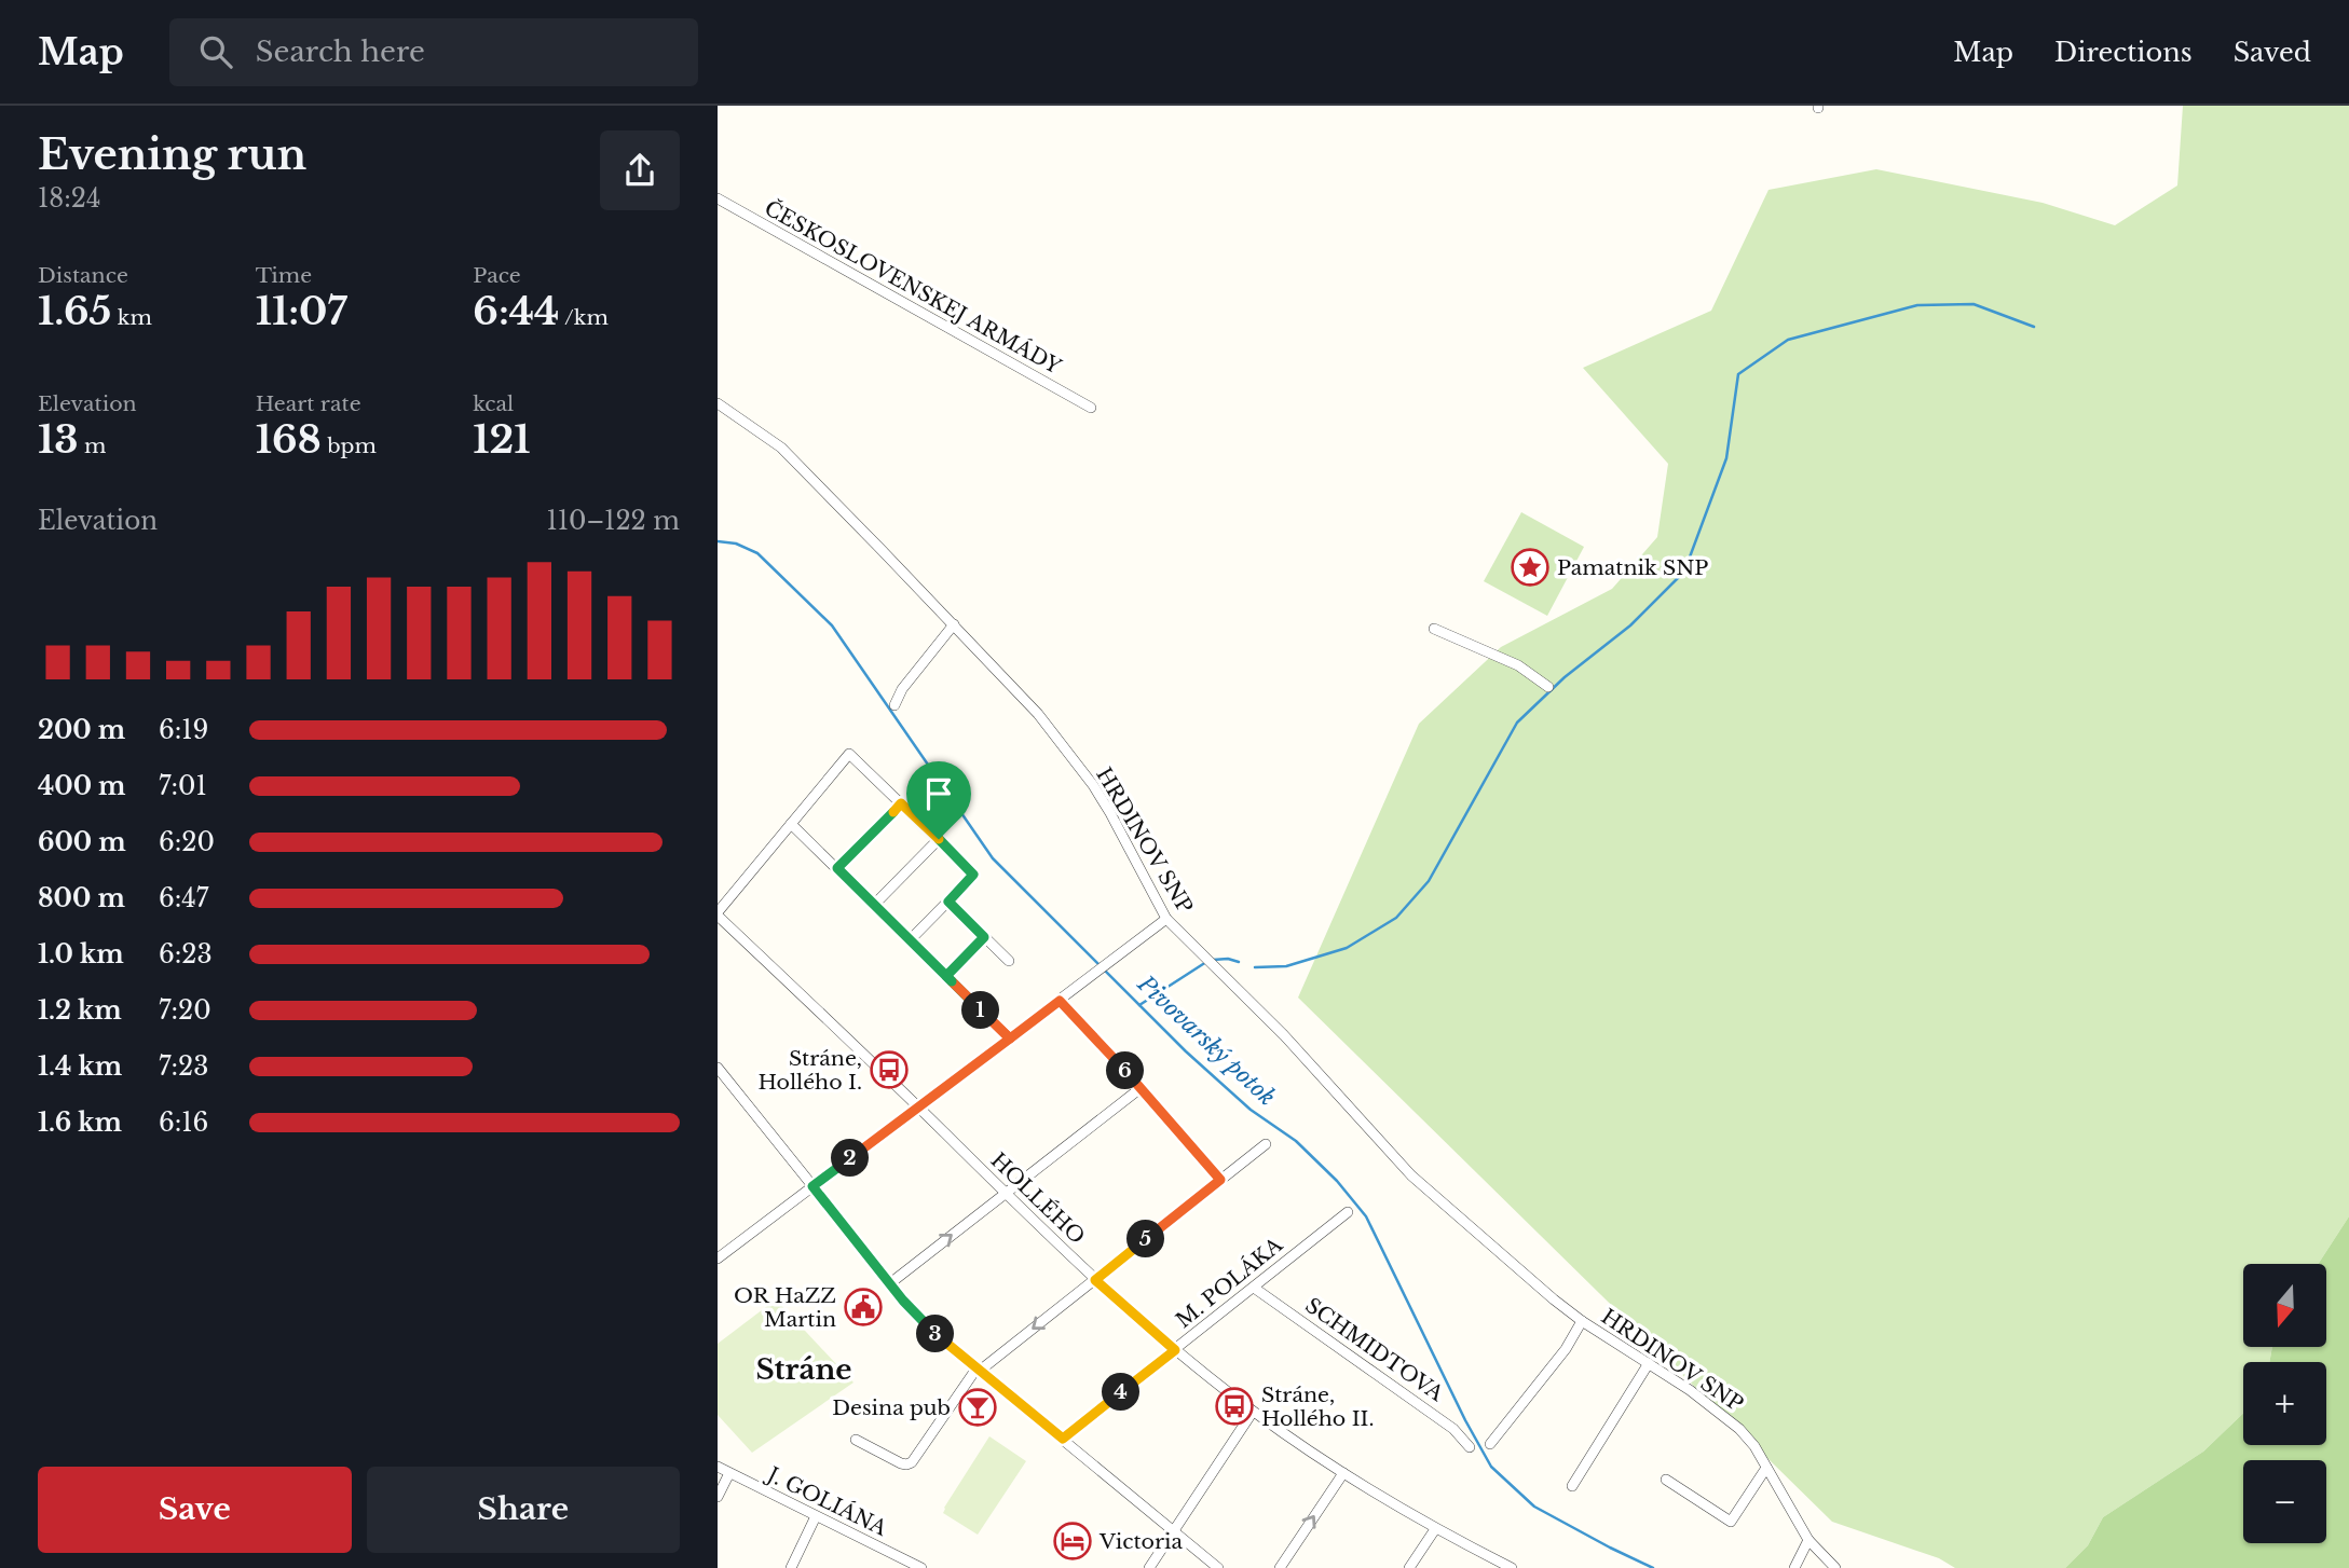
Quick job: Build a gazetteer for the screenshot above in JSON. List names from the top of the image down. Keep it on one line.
{"streets":{"street":["ČESKOSLOVENSKEJ ARMÁDY","HRDINOV SNP","HOLLÉHO","M. POLÁKA","SCHMIDTOVA","J. GOLIÁNA"]},"crossings":[["HOLLÉHO","M. POLÁKA"],["M. POLÁKA","SCHMIDTOVA"]],"districts":["Stráne"],"water":["Pivovarský potok"],"places":{"place":["Pamatnik SNP"],"bus stop":["Stráne, Hollého I.","Stráne, Hollého II."],"public building":["OR HaZZ Martin"],"bar":["Desina pub"],"hotel":["Victoria"]},"north":"bottom","page":{"header":"Map","search":"Search here","nav":["Map","Directions","Saved"],"heading":["Evening run","18:24"],"stats":[["Distance","1.65 km"],["Time","11:07"],["Pace","6:44 /km"],["Elevation","13 m"],["Heart rate","168 bpm"],["kcal","121"]],"chart":["Elevation","110–122 m"],"list":[{"name":"200 m","note":"6:19"},{"name":"400 m","note":"7:01"},{"name":"600 m","note":"6:20"},{"name":"800 m","note":"6:47"},{"name":"1.0 km","note":"6:23"},{"name":"1.2 km","note":"7:20"},{"name":"1.4 km","note":"7:23"},{"name":"1.6 km","note":"6:16"}],"pins":["1","6","2","5","3","4"],"map_buttons":["+","−"],"buttons":["Save","Share"]}}
